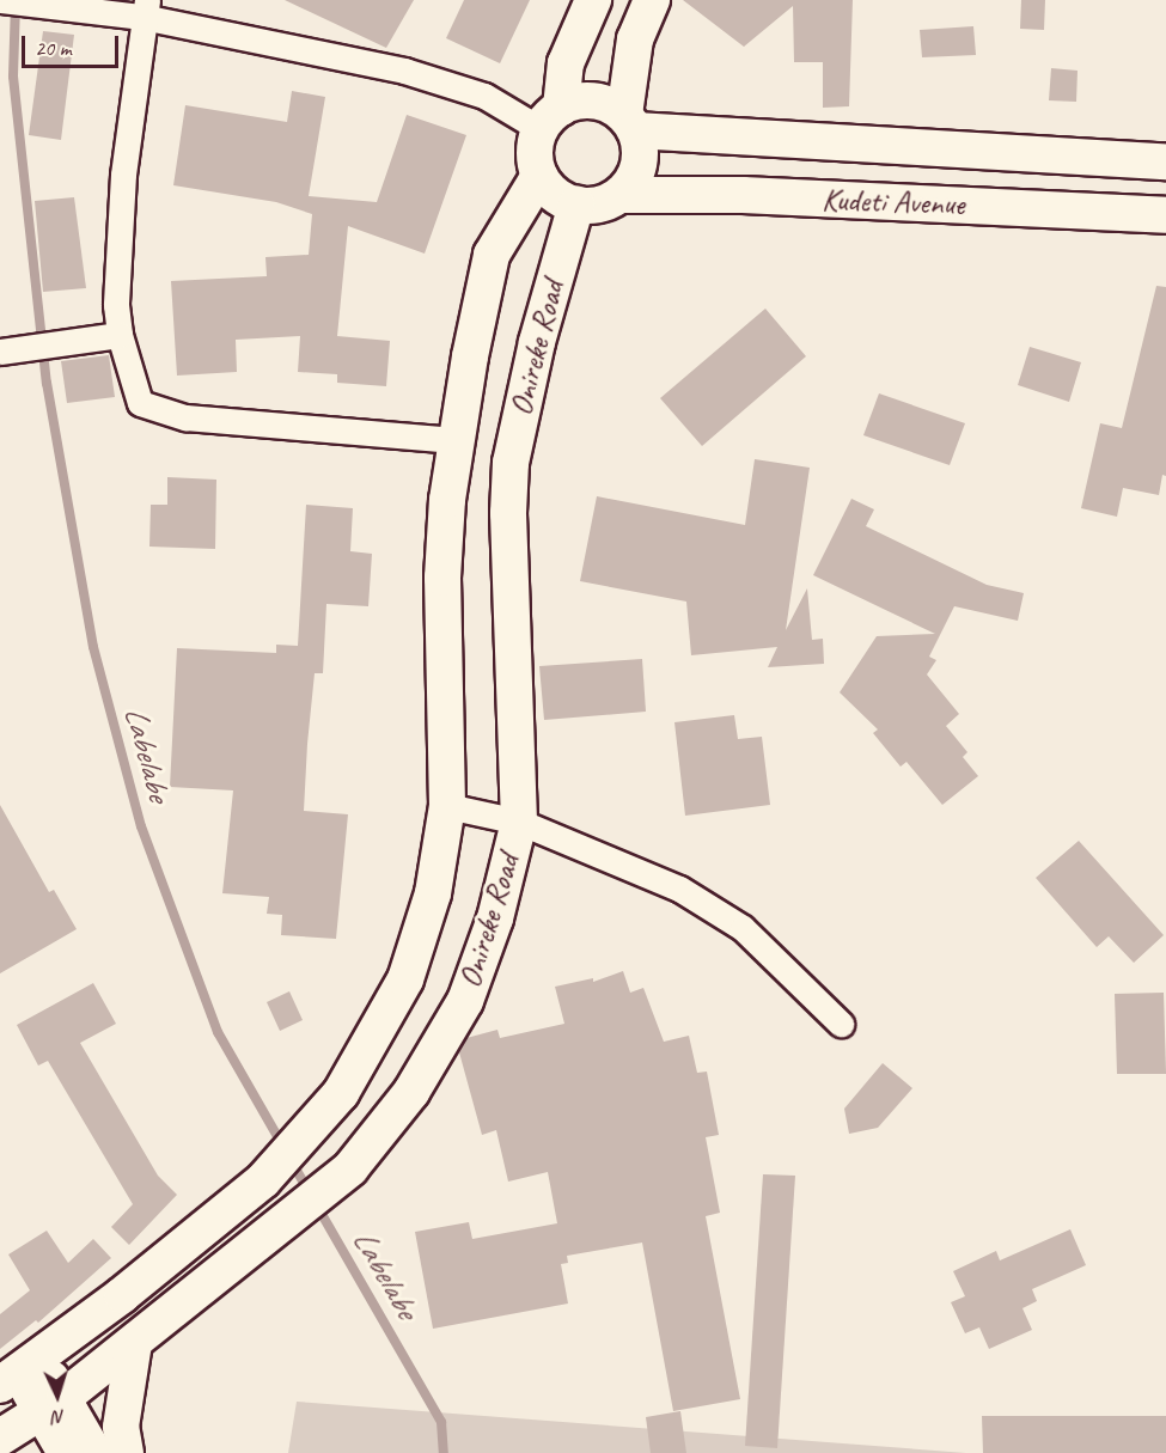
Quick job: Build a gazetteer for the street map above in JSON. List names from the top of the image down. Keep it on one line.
{"streets":{"main road":["Kudeti Avenue","Onireke Road"]},"crossings":[["Kudeti Avenue","Onireke Road"]],"water":["Labelabe"],"scale_bar":"20 m","north":"bottom"}
